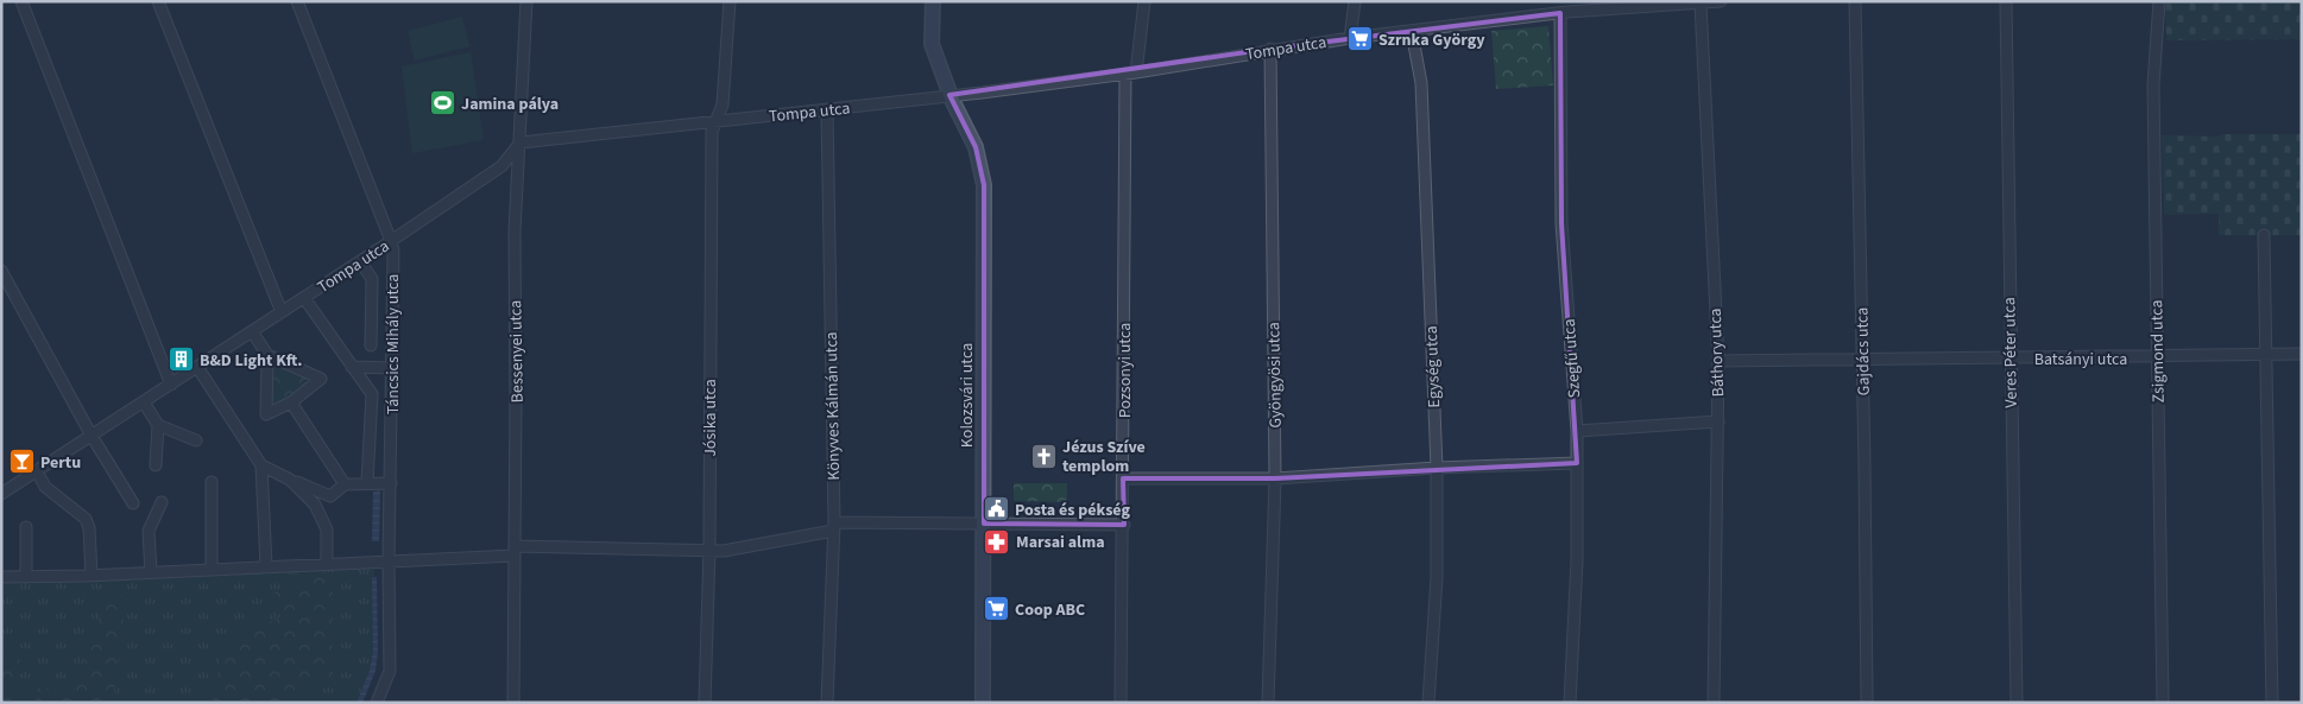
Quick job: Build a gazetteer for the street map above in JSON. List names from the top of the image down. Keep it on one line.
{"streets":{"street":["Tompa utca","Táncsics Mihály utca","Bessenyei utca","Gajdács utca","Zsigmond utca","Báthory utca","Veres Péter utca","Szegfű utca","Batsányi utca","Egység utca","Pozsonyi utca","Gyöngyösi utca","Kolozsvári utca","Könyves Kálmán utca","Jósika utca"]},"crossings":[["Tompa utca","Táncsics Mihály utca"],["Tompa utca","Bessenyei utca"],["Tompa utca","Báthory utca"],["Tompa utca","Szegfű utca"],["Tompa utca","Egység utca"],["Tompa utca","Pozsonyi utca"],["Tompa utca","Gyöngyösi utca"],["Tompa utca","Kolozsvári utca"],["Tompa utca","Könyves Kálmán utca"],["Tompa utca","Jósika utca"],["Gajdács utca","Batsányi utca"],["Zsigmond utca","Batsányi utca"],["Báthory utca","Batsányi utca"],["Veres Péter utca","Batsányi utca"]],"places":{"supermarket":["Szrnka György","Coop ABC"],"sports":["Jamina pálya"],"building":["B&D Light Kft."],"church":["Jézus Szíve templom"],"bar":["Pertu"],"public building":["Posta és pékség"],"pharmacy":["Marsai alma"]}}
